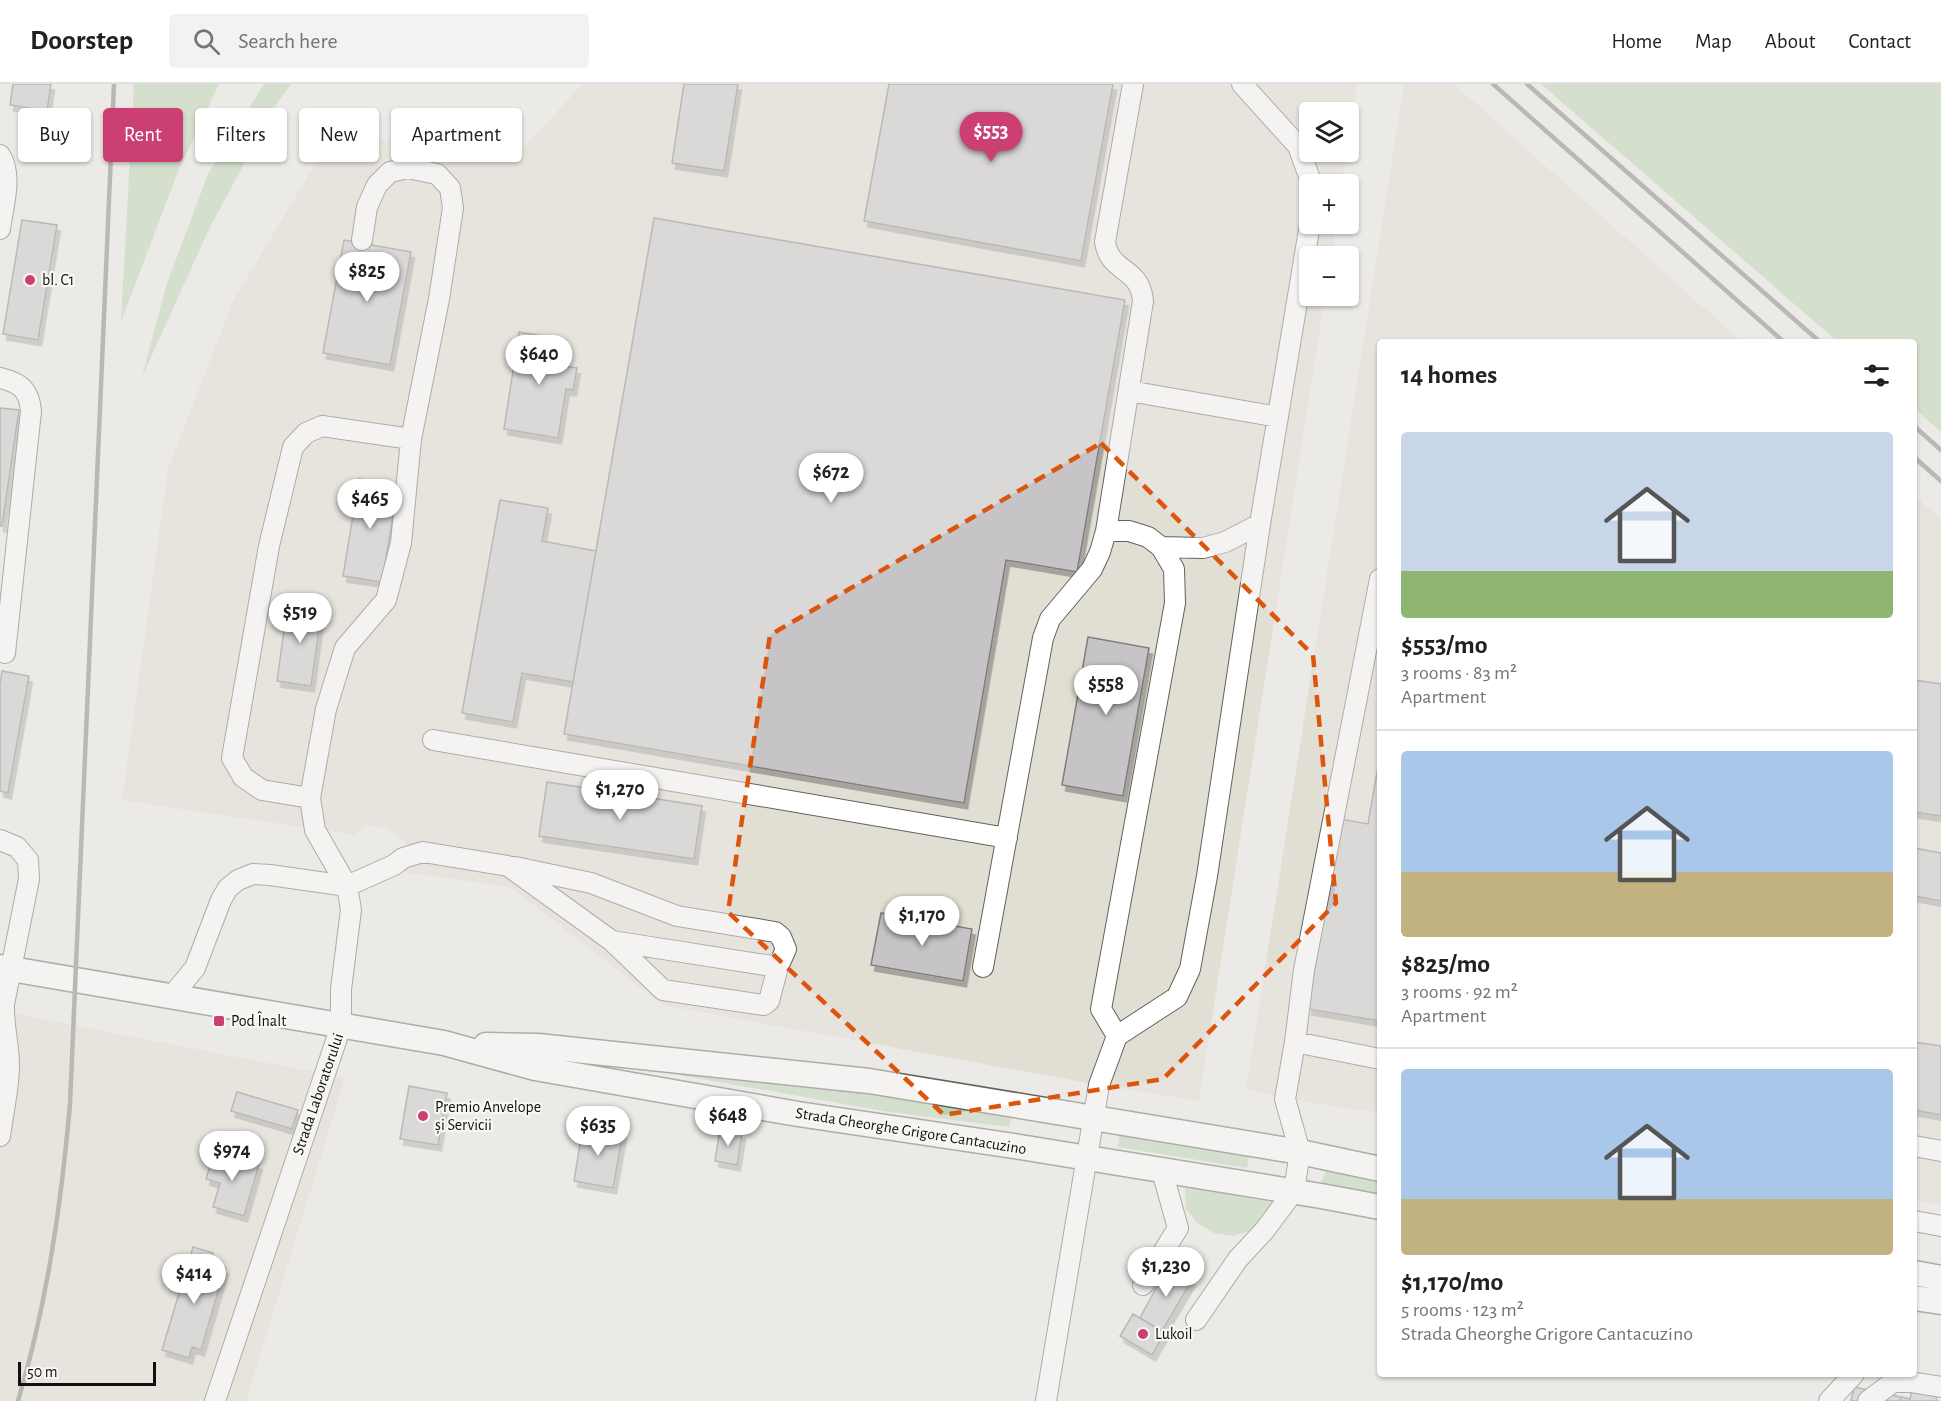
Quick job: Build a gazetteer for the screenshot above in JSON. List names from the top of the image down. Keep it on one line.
{"streets":{"main road":["Strada Gheorghe Grigore Cantacuzino"],"street":["Strada Laboratorului"]},"crossings":[["Strada Laboratorului","Strada Gheorghe Grigore Cantacuzino"]],"places":{"other":["bl. C1","Premio Anvelope și Servicii","Lukoil"],"transit":["Pod Înalt"]},"scale_bar":"50 m","page":{"header":"Doorstep","search":"Search here","nav":["Home","Map","About","Contact"],"map_buttons":["+","−"],"chip":["Buy","Rent","Filters","New","Apartment"],"price":["$553","$825","$640","$672","$465","$519","$558","$1,270","$1,170","$648","$635","$974","$1,230","$414"],"heading":"14 homes","list":[{"name":"$553/mo","note":"3 rooms · 83 m² · Apartment"},{"name":"$825/mo","note":"3 rooms · 92 m² · Apartment"},{"name":"$1,170/mo","note":"5 rooms · 123 m² · Strada Gheorghe Grigore Cantacuzino"}],"scale":"50 m"}}
